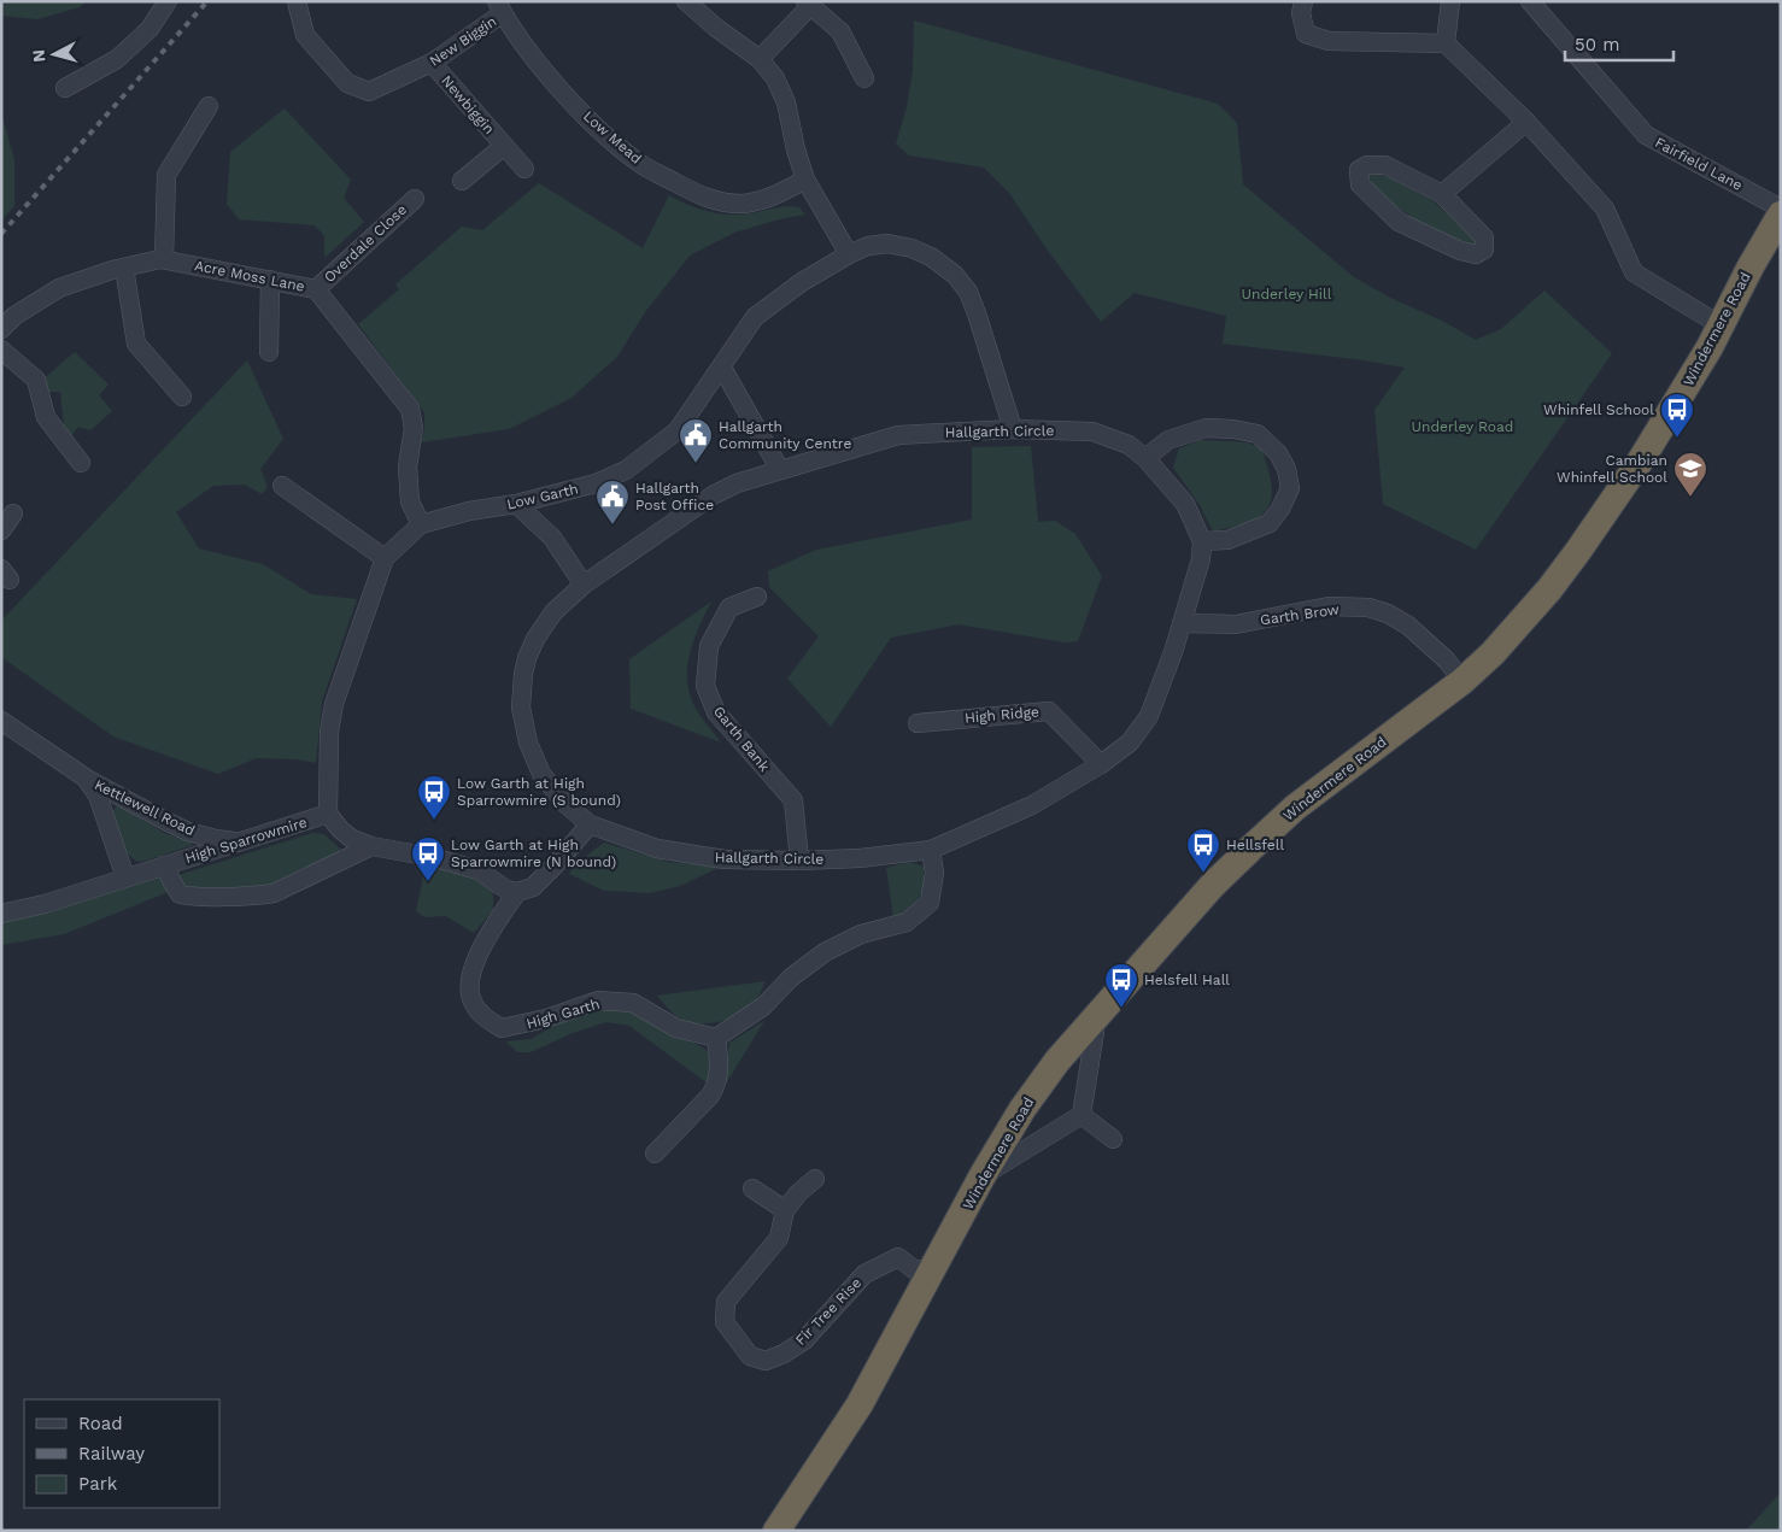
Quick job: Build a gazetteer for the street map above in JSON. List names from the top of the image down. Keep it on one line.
{"streets":{"highway":["Windermere Road"],"street":["New Biggin","Newbiggin","Low Mead","Fairfield Lane","Overdale Close","Acre Moss Lane","Hallgarth Circle","Low Garth","Garth Brow","High Ridge","Garth Bank","Kettlewell Road","High Sparrowmire","High Garth","Fir Tree Rise"]},"crossings":[["New Biggin","Newbiggin"],["New Biggin","Low Mead"],["Overdale Close","Acre Moss Lane"],["Acre Moss Lane","Low Garth"],["Windermere Road","Garth Brow"],["Windermere Road","Fir Tree Rise"],["Hallgarth Circle","Low Garth"],["Hallgarth Circle","Garth Brow"],["Hallgarth Circle","High Ridge"],["Hallgarth Circle","Garth Bank"],["Hallgarth Circle","High Garth"],["Low Garth","High Sparrowmire"],["Kettlewell Road","High Sparrowmire"]],"parks":["Underley Hill","Underley Road"],"places":{"bus stop":["Whinfell School","Low Garth at High Sparrowmire (S bound)","Hellsfell","Low Garth at High Sparrowmire (N bound)","Helsfell Hall"],"public building":["Hallgarth Community Centre","Hallgarth Post Office"],"school or university":["Cambian Whinfell School"]},"legend":["Road","Railway","Park"],"scale_bar":"50 m","north":"left"}
